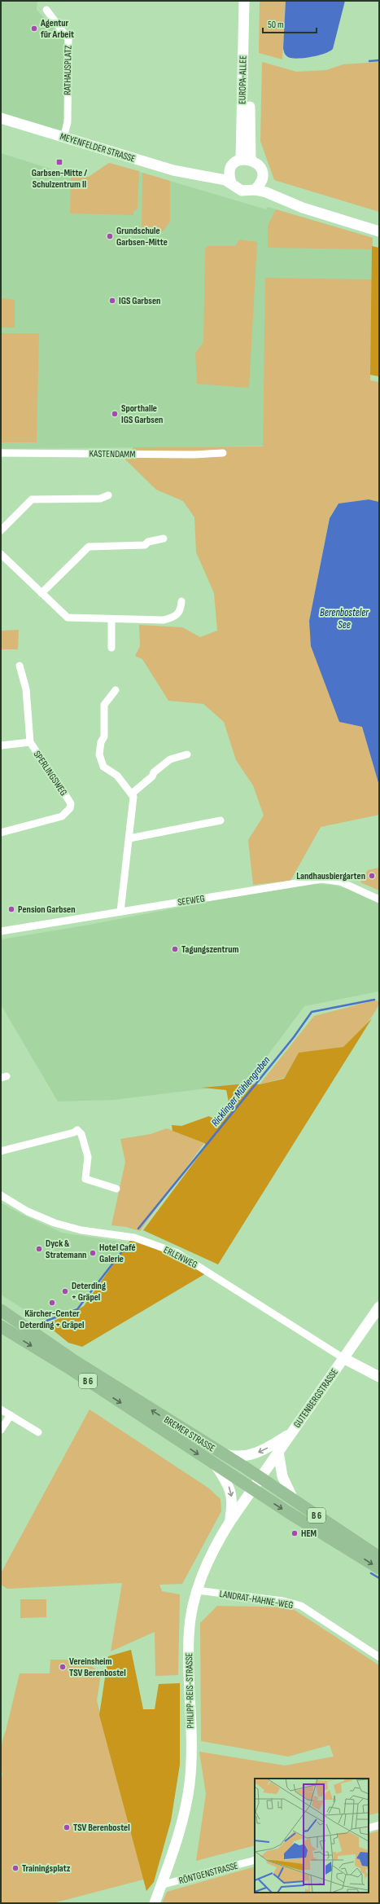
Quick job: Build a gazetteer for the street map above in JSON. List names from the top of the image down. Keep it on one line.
{"streets":{"main road":["B 6","BREMER STRASSE"],"street":["RATHAUSPLATZ","EUROPA-ALLEE","MEYENFELDER STRASSE","KASTENDAMM","SPERLINGSWEG","SEEWEG","ERLENWEG","GUTENBERGSTRASSE","LANDRAT-HAHNE-WEG","PHILIPP-REIS-STRASSE","RÖNTGENSTRASSE"]},"crossings":[["RATHAUSPLATZ","MEYENFELDER STRASSE"],["EUROPA-ALLEE","MEYENFELDER STRASSE"],["ERLENWEG","GUTENBERGSTRASSE"],["GUTENBERGSTRASSE","BREMER STRASSE"],["GUTENBERGSTRASSE","PHILIPP-REIS-STRASSE"],["BREMER STRASSE","PHILIPP-REIS-STRASSE"],["LANDRAT-HAHNE-WEG","PHILIPP-REIS-STRASSE"],["PHILIPP-REIS-STRASSE","RÖNTGENSTRASSE"]],"water":["Berenbosteler See","Ricklinger Mühlengraben"],"places":{"other":["Agentur für Arbeit","Grundschule Garbsen-Mitte","IGS Garbsen","Sporthalle IGS Garbsen","Landhausbiergarten","Pension Garbsen","Tagungszentrum","Dyck & Stratemann","Hotel Café Galerie","Deterding + Gräpel","Kärcher-Center Deterding + Gräpel","HEM","Vereinsheim TSV Berenbostel","TSV Berenbostel","Trainingsplatz"],"transit":["Garbsen-Mitte / Schulzentrum II"]},"scale_bar":"50 m"}
